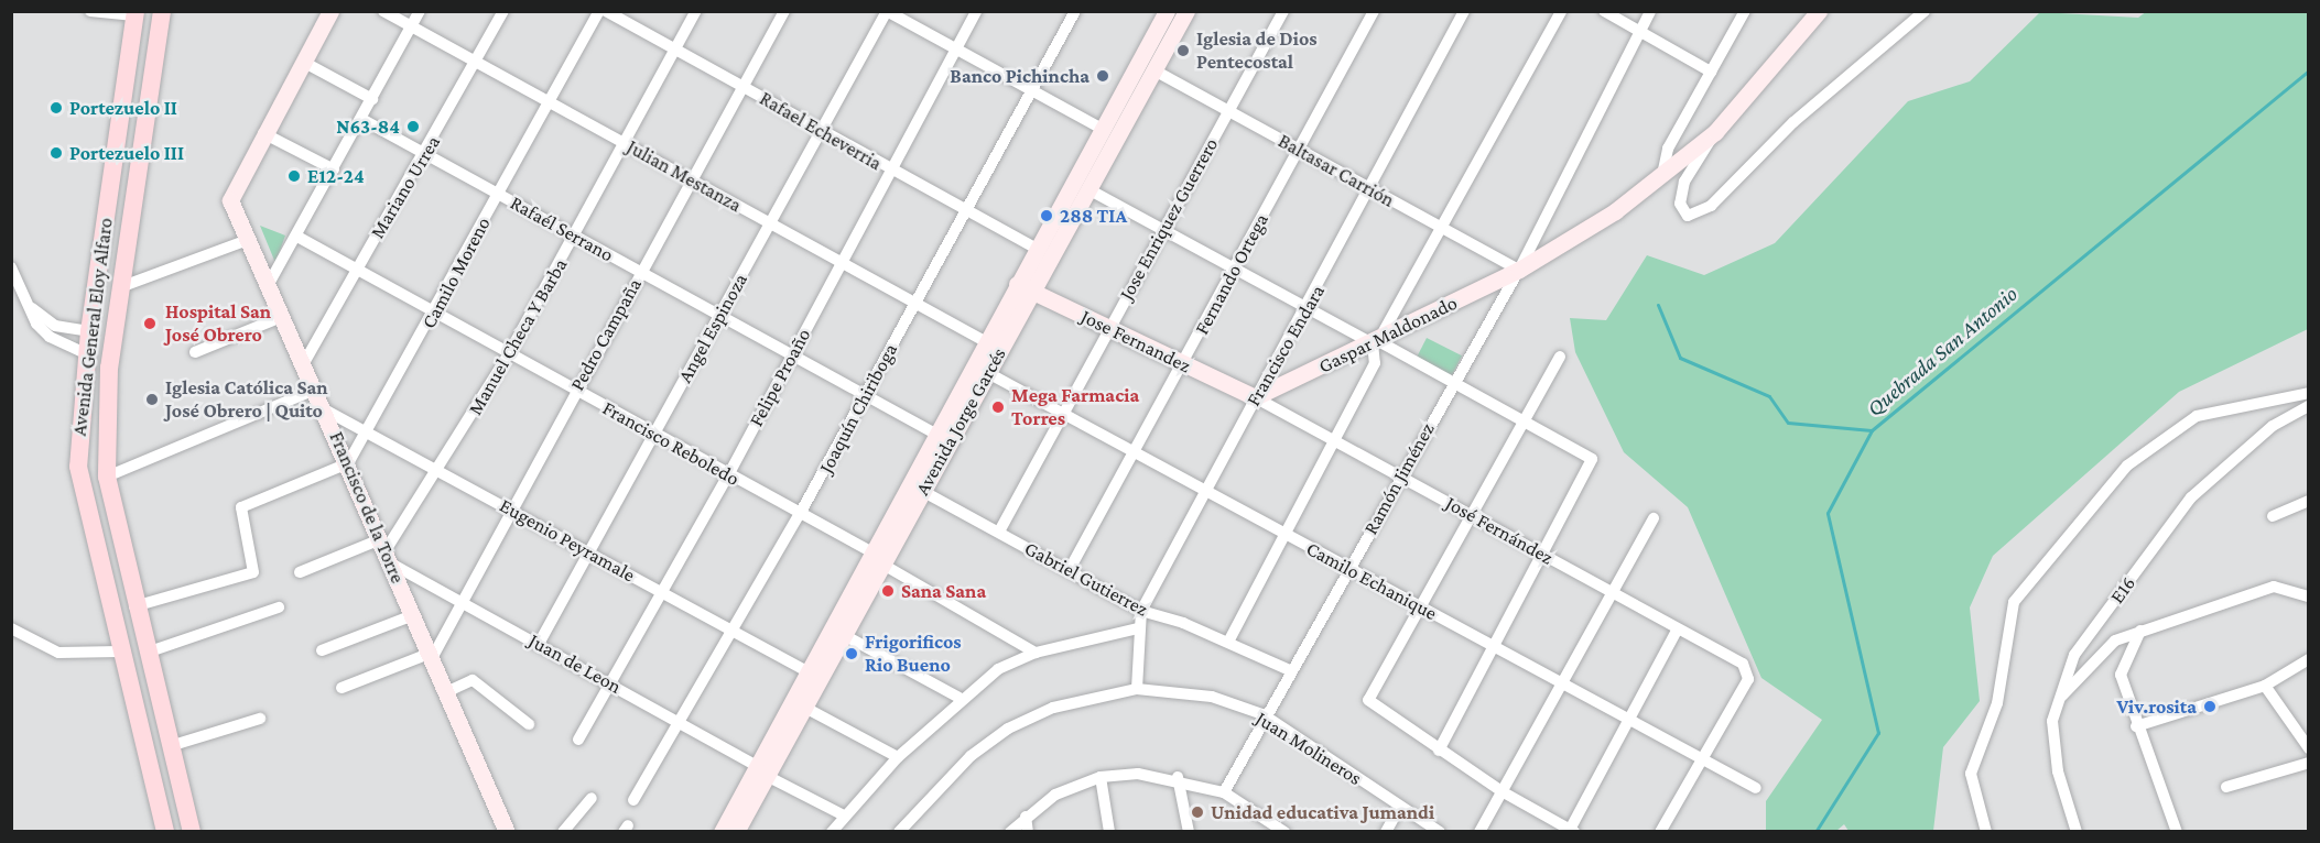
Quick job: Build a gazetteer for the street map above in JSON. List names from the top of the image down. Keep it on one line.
{"streets":{"main road":["Avenida General Eloy Alfaro"],"street":["Rafael Echeverria","Baltasar Carrión","Julian Mestanza","Mariano Urrea","Jose Enriquez Guerrero","Rafaél Serrano","Camilo Moreno","Fernando Ortega","Angel Espinoza","Pedro Campaña","Gaspar Maldonado","Manuel Checa Y Barba","Jose Fernandez","Francisco Endara","Felipe Proaño","Joaquín Chiriboga","Avenida Jorge Garcés","Francisco Reboledo","Ramón Jiménez","Francisco de la Torre","José Fernández","Eugenio Peyramale","Gabriel Gutierrez","Camilo Echanique","E16","Juan de Leon","Juan Molineros"]},"crossings":[["Rafael Echeverria","Angel Espinoza"],["Rafael Echeverria","Pedro Campaña"],["Rafael Echeverria","Manuel Checa Y Barba"],["Rafael Echeverria","Felipe Proaño"],["Rafael Echeverria","Joaquín Chiriboga"],["Rafael Echeverria","Avenida Jorge Garcés"],["Baltasar Carrión","Jose Enriquez Guerrero"],["Baltasar Carrión","Fernando Ortega"],["Baltasar Carrión","Gaspar Maldonado"],["Baltasar Carrión","Francisco Endara"],["Baltasar Carrión","Avenida Jorge Garcés"],["Baltasar Carrión","Ramón Jiménez"],["Julian Mestanza","Mariano Urrea"],["Julian Mestanza","Camilo Moreno"],["Julian Mestanza","Angel Espinoza"],["Julian Mestanza","Pedro Campaña"],["Julian Mestanza","Manuel Checa Y Barba"],["Julian Mestanza","Felipe Proaño"],["Julian Mestanza","Joaquín Chiriboga"],["Julian Mestanza","Avenida Jorge Garcés"],["Mariano Urrea","Rafaél Serrano"],["Mariano Urrea","Francisco Reboledo"],["Mariano Urrea","Francisco de la Torre"],["Jose Enriquez Guerrero","Jose Fernandez"],["Jose Enriquez Guerrero","Gabriel Gutierrez"],["Jose Enriquez Guerrero","Camilo Echanique"],["Rafaél Serrano","Camilo Moreno"],["Rafaél Serrano","Angel Espinoza"],["Rafaél Serrano","Pedro Campaña"],["Rafaél Serrano","Manuel Checa Y Barba"],["Rafaél Serrano","Felipe Proaño"],["Rafaél Serrano","Joaquín Chiriboga"],["Rafaél Serrano","Avenida Jorge Garcés"],["Camilo Moreno","Francisco Reboledo"],["Camilo Moreno","Francisco de la Torre"],["Camilo Moreno","Eugenio Peyramale"],["Fernando Ortega","Jose Fernandez"],["Fernando Ortega","Gabriel Gutierrez"],["Fernando Ortega","Camilo Echanique"],["Angel Espinoza","Francisco Reboledo"],["Angel Espinoza","Eugenio Peyramale"],["Angel Espinoza","Juan de Leon"],["Pedro Campaña","Francisco Reboledo"],["Pedro Campaña","Francisco de la Torre"],["Pedro Campaña","Eugenio Peyramale"],["Pedro Campaña","Juan de Leon"],["Gaspar Maldonado","Jose Fernandez"],["Gaspar Maldonado","Francisco Endara"],["Gaspar Maldonado","Ramón Jiménez"],["Gaspar Maldonado","José Fernández"],["Manuel Checa Y Barba","Francisco Reboledo"],["Manuel Checa Y Barba","Francisco de la Torre"],["Manuel Checa Y Barba","Eugenio Peyramale"],["Manuel Checa Y Barba","Juan de Leon"],["Jose Fernandez","Francisco Endara"],["Jose Fernandez","Avenida Jorge Garcés"],["Jose Fernandez","José Fernández"],["Francisco Endara","José Fernández"],["Francisco Endara","Gabriel Gutierrez"],["Francisco Endara","Camilo Echanique"],["Francisco Endara","Juan Molineros"],["Felipe Proaño","Francisco Reboledo"],["Felipe Proaño","Eugenio Peyramale"],["Felipe Proaño","Juan de Leon"],["Joaquín Chiriboga","Francisco Reboledo"],["Joaquín Chiriboga","Eugenio Peyramale"],["Joaquín Chiriboga","Juan de Leon"],["Avenida Jorge Garcés","Francisco Reboledo"],["Avenida Jorge Garcés","Eugenio Peyramale"],["Avenida Jorge Garcés","Gabriel Gutierrez"],["Avenida Jorge Garcés","Camilo Echanique"],["Avenida Jorge Garcés","Juan de Leon"],["Ramón Jiménez","José Fernández"],["Ramón Jiménez","Gabriel Gutierrez"],["Ramón Jiménez","Camilo Echanique"],["Ramón Jiménez","Juan Molineros"],["Francisco de la Torre","Eugenio Peyramale"],["Francisco de la Torre","Juan de Leon"],["José Fernández","Camilo Echanique"]],"water":["Quebrada San Antonio"],"places":["Iglesia de Dios Pentecostal","Banco Pichincha","Portezuelo II","N63-84","Portezuelo III","E12-24","288 TIA","Hospital San José Obrero","Iglesia Católica San José Obrero | Quito","Mega Farmacia Torres","Sana Sana","Frigorificos Rio Bueno","Viv.rosita","Unidad educativa Jumandi"]}
